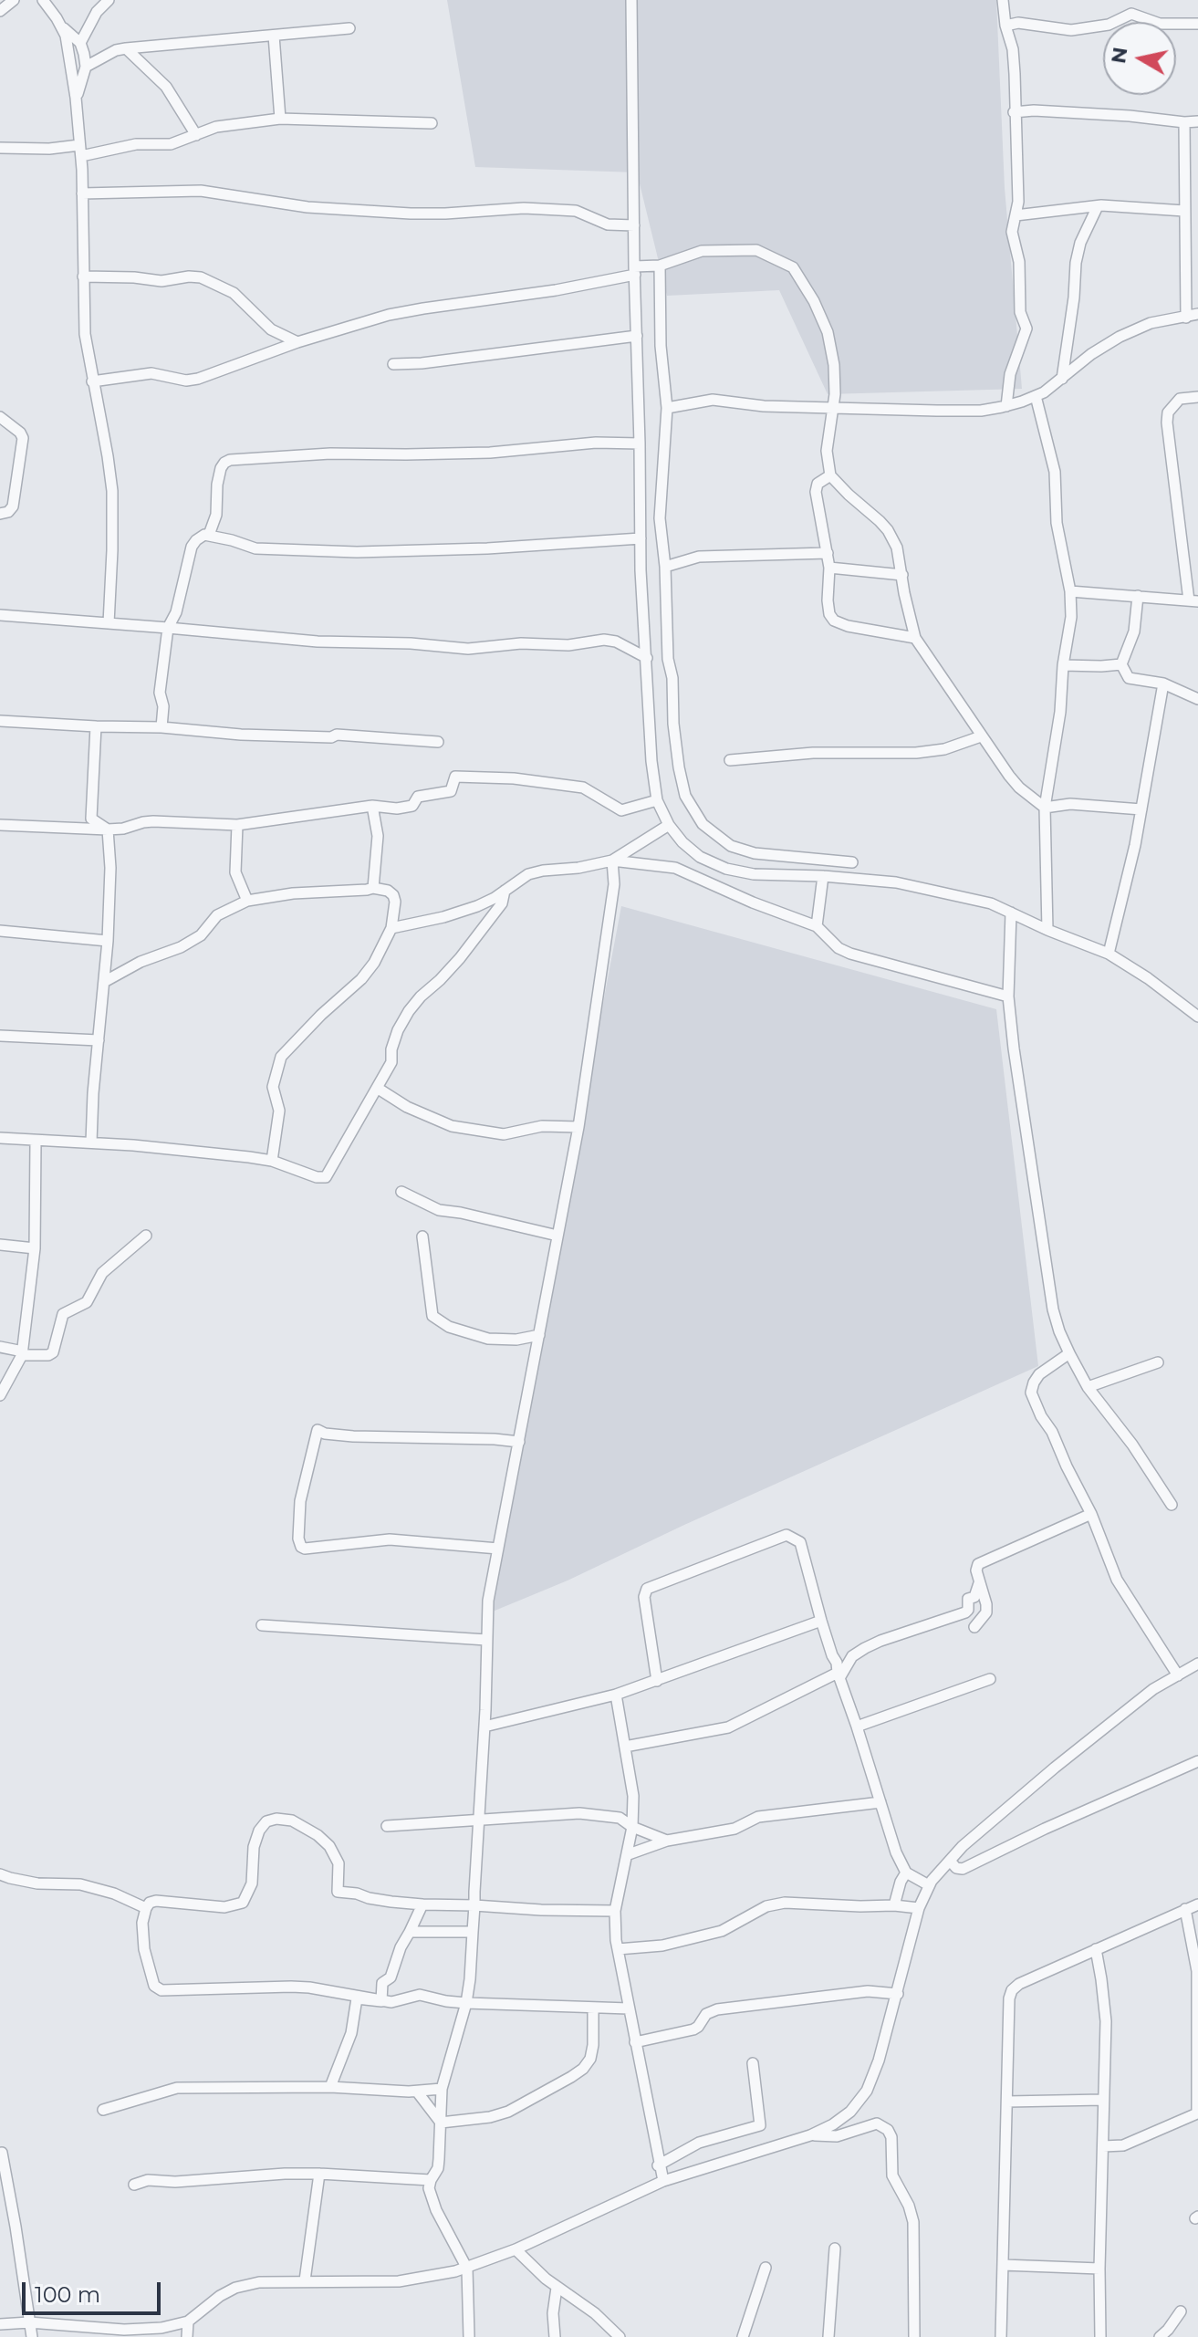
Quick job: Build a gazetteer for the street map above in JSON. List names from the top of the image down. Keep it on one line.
{"scale_bar":"100 m","north":"left"}
